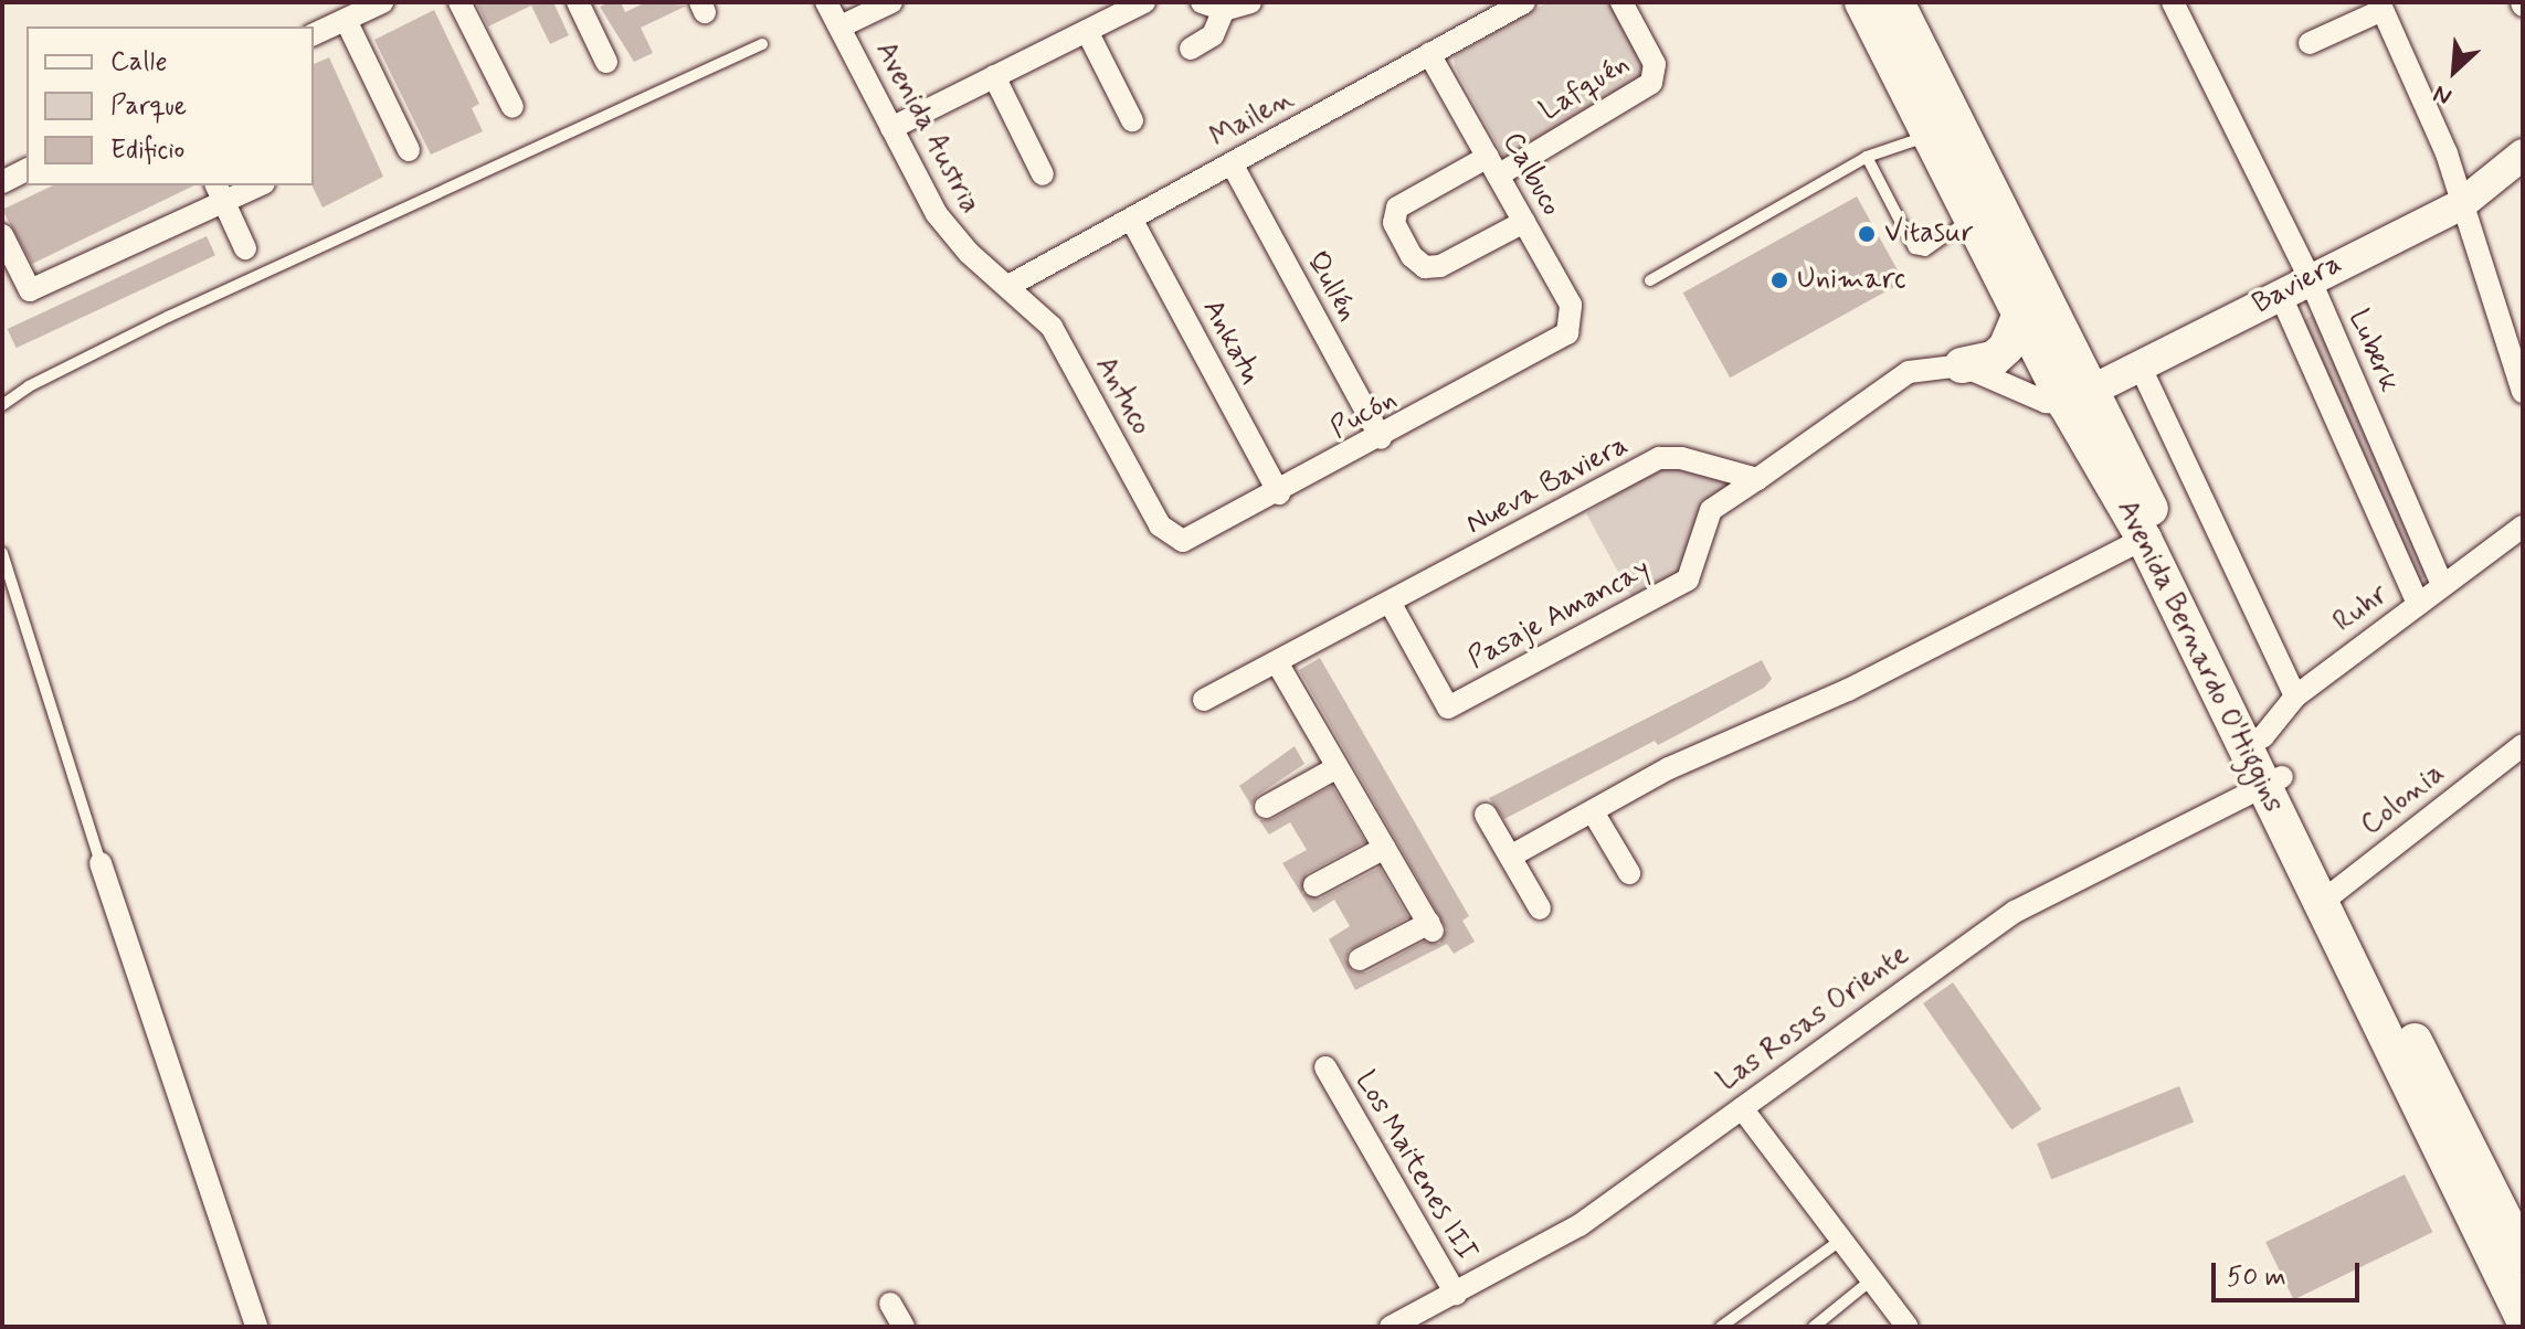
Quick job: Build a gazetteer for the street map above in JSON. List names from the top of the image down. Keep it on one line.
{"streets":{"main road":["Avenida Bernardo O'Higgins"],"street":["Lafquén","Mailen","Avenida Austria","Calbuco","Baviera","Qullén","Ankatu","Luberk","Antuco","Pucón","Nueva Baviera","Ruhr","Pasaje Amancay","Colonia","Las Rosas Oriente","Los Maitenes III"]},"crossings":[["Lafquén","Calbuco"],["Mailen","Avenida Austria"],["Mailen","Calbuco"],["Mailen","Qullén"],["Mailen","Ankatu"],["Mailen","Antuco"],["Avenida Austria","Antuco"],["Calbuco","Pucón"],["Baviera","Luberk"],["Baviera","Avenida Bernardo O'Higgins"],["Qullén","Pucón"],["Ankatu","Pucón"],["Luberk","Ruhr"],["Antuco","Pucón"],["Nueva Baviera","Pasaje Amancay"],["Ruhr","Avenida Bernardo O'Higgins"],["Avenida Bernardo O'Higgins","Colonia"],["Avenida Bernardo O'Higgins","Las Rosas Oriente"],["Las Rosas Oriente","Los Maitenes III"]],"places":["Vitasur","Unimarc"],"legend":["Calle","Parque","Edificio"],"scale_bar":"50 m","north":"bottom left"}
